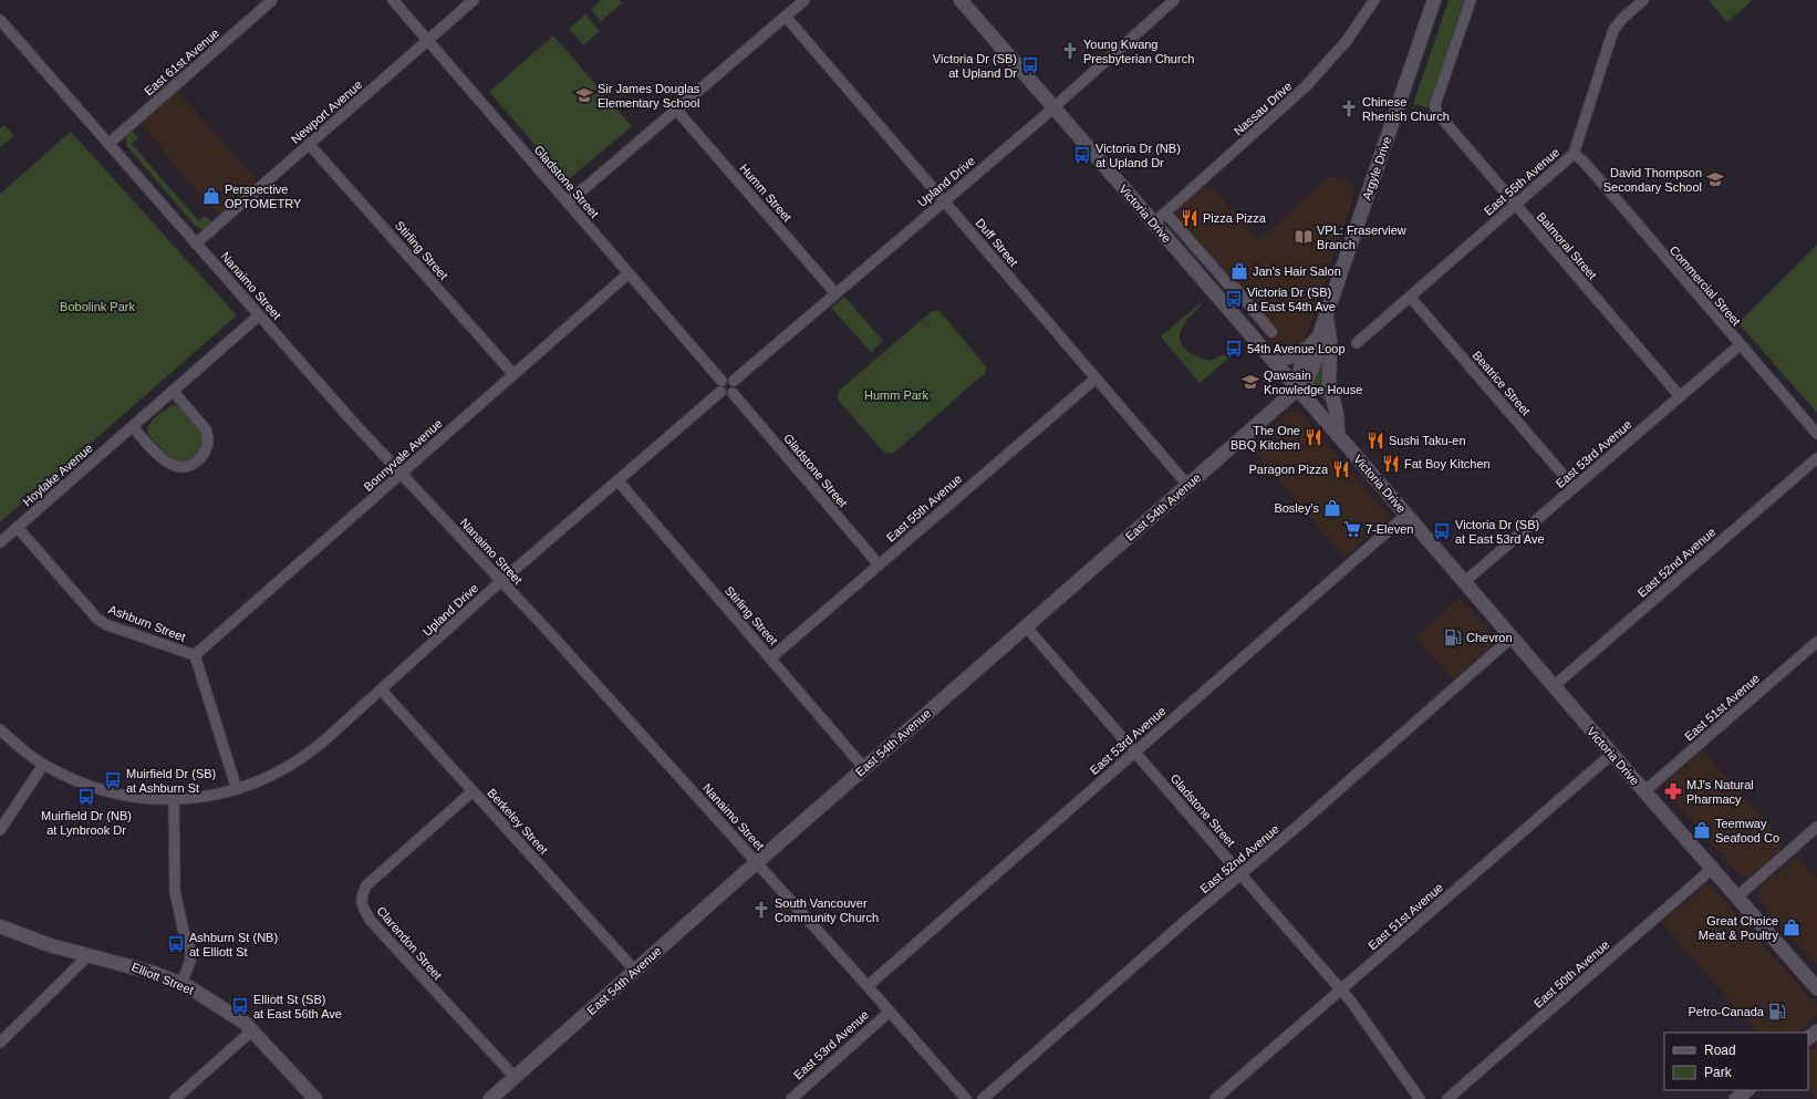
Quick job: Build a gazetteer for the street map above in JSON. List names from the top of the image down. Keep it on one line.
{"streets":{"street":["East 61st Avenue","Nassau Drive","Newport Avenue","Argyle Drive","Gladstone Street","Upland Drive","East 55th Avenue","Humm Street","Victoria Drive","Duff Street","Balmoral Street","Stirling Street","Nanaimo Street","Commercial Street","Beatrice Street","East 53rd Avenue","Bonnyvale Avenue","Hoylake Avenue","East 54th Avenue","East 52nd Avenue","Ashburn Street","East 51st Avenue","Berkeley Street","Clarendon Street","East 50th Avenue","Elliott Street"]},"crossings":[["East 61st Avenue","Nanaimo Street"],["Nassau Drive","Victoria Drive"],["Newport Avenue","Gladstone Street"],["Newport Avenue","Stirling Street"],["Newport Avenue","Nanaimo Street"],["Argyle Drive","Victoria Drive"],["Argyle Drive","East 54th Avenue"],["Gladstone Street","Upland Drive"],["Gladstone Street","East 55th Avenue"],["Gladstone Street","East 53rd Avenue"],["Gladstone Street","Bonnyvale Avenue"],["Gladstone Street","East 54th Avenue"],["Gladstone Street","East 52nd Avenue"],["Gladstone Street","East 51st Avenue"],["Upland Drive","Humm Street"],["Upland Drive","Victoria Drive"],["Upland Drive","Duff Street"],["Upland Drive","Stirling Street"],["Upland Drive","Nanaimo Street"],["Upland Drive","Ashburn Street"],["Upland Drive","Berkeley Street"],["East 55th Avenue","Duff Street"],["East 55th Avenue","Balmoral Street"],["East 55th Avenue","Stirling Street"],["East 55th Avenue","Commercial Street"],["East 55th Avenue","Beatrice Street"],["Victoria Drive","East 53rd Avenue"],["Victoria Drive","East 54th Avenue"],["Victoria Drive","East 52nd Avenue"],["Victoria Drive","East 51st Avenue"],["Victoria Drive","East 50th Avenue"],["Duff Street","East 54th Avenue"],["Balmoral Street","East 53rd Avenue"],["Stirling Street","Bonnyvale Avenue"],["Stirling Street","East 54th Avenue"],["Nanaimo Street","East 53rd Avenue"],["Nanaimo Street","Bonnyvale Avenue"],["Nanaimo Street","Hoylake Avenue"],["Nanaimo Street","East 54th Avenue"],["Commercial Street","East 53rd Avenue"],["Beatrice Street","East 53rd Avenue"],["Bonnyvale Avenue","Ashburn Street"],["Hoylake Avenue","Ashburn Street"],["East 54th Avenue","Berkeley Street"],["East 54th Avenue","Clarendon Street"],["Berkeley Street","Clarendon Street"]],"parks":["Bobolink Park","Humm Park"],"places":{"church":["Young Kwang Presbyterian Church","Chinese Rhenish Church","South Vancouver Community Church"],"bus stop":["Victoria Dr (SB) at Upland Dr","Victoria Dr (NB) at Upland Dr","Victoria Dr (SB) at East 54th Ave","54th Avenue Loop","Victoria Dr (SB) at East 53rd Ave","Muirfield Dr (SB) at Ashburn St","Muirfield Dr (NB) at Lynbrook Dr","Ashburn St (NB) at Elliott St","Elliott St (SB) at East 56th Ave"],"school or university":["Sir James Douglas Elementary School","David Thompson Secondary School","Qawsain Knowledge House"],"shop":["Perspective OPTOMETRY","Jan's Hair Salon","Bosley's","Teemway Seafood Co","Great Choice Meat & Poultry"],"restaurant":["Pizza Pizza","The One BBQ Kitchen","Sushi Taku-en","Fat Boy Kitchen","Paragon Pizza"],"library":["VPL: Fraserview Branch"],"supermarket":["7-Eleven"],"fuel station":["Chevron","Petro-Canada"],"pharmacy":["MJ's Natural Pharmacy"]},"legend":["Road","Park"]}
